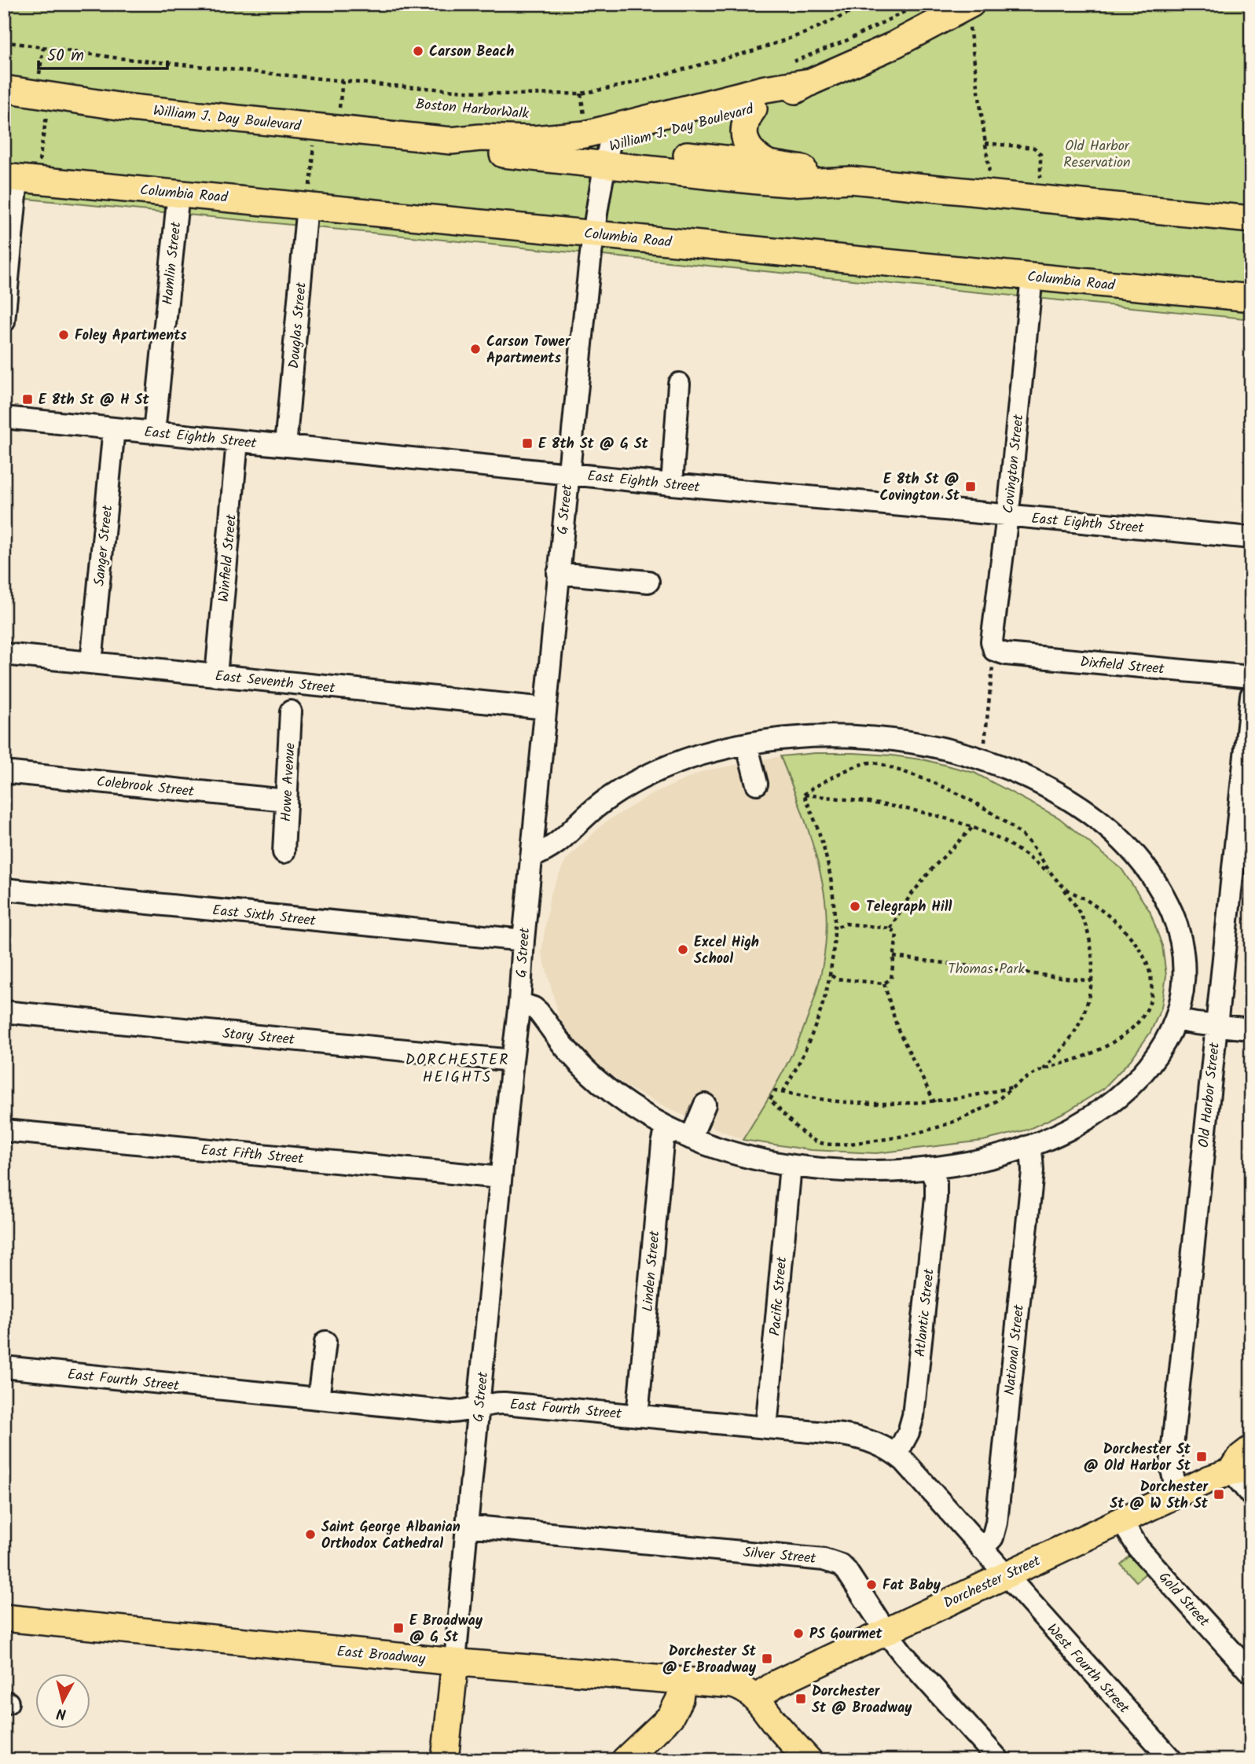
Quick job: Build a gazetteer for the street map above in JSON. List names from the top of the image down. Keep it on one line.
{"streets":{"main road":["William J. Day Boulevard","Columbia Road","G Street","Dorchester Street","East Broadway"],"street":["Hamlin Street","Douglas Street","East Eighth Street","Covington Street","Sanger Street","Winfield Street","Dixfield Street","East Seventh Street","Howe Avenue","Colebrook Street","East Sixth Street","Story Street","Old Harbor Street","East Fifth Street","Linden Street","Pacific Street","Atlantic Street","National Street","East Fourth Street","Silver Street","Gold Street","West Fourth Street"]},"crossings":[["William J. Day Boulevard","G Street"],["Columbia Road","Hamlin Street"],["Columbia Road","Douglas Street"],["Columbia Road","Covington Street"],["Columbia Road","G Street"],["Hamlin Street","East Eighth Street"],["Douglas Street","East Eighth Street"],["East Eighth Street","Covington Street"],["East Eighth Street","G Street"],["East Eighth Street","Sanger Street"],["East Eighth Street","Winfield Street"],["Covington Street","Dixfield Street"],["G Street","East Seventh Street"],["G Street","East Sixth Street"],["G Street","Story Street"],["G Street","East Fifth Street"],["G Street","East Fourth Street"],["G Street","Silver Street"],["G Street","East Broadway"],["Sanger Street","East Seventh Street"],["Winfield Street","East Seventh Street"],["Howe Avenue","Colebrook Street"],["Old Harbor Street","Dorchester Street"],["Linden Street","East Fourth Street"],["Pacific Street","East Fourth Street"],["Atlantic Street","East Fourth Street"],["National Street","East Fourth Street"],["East Fourth Street","Dorchester Street"],["East Fourth Street","West Fourth Street"],["Silver Street","Dorchester Street"],["Dorchester Street","Gold Street"],["Dorchester Street","East Broadway"],["Dorchester Street","West Fourth Street"]],"districts":["DORCHESTER HEIGHTS"],"parks":["Old Harbor Reservation","Thomas Park"],"places":{"other":["Carson Beach","Foley Apartments","Carson Tower Apartments","Telegraph Hill","Excel High School","Saint George Albanian Orthodox Cathedral","Fat Baby","PS Gourmet"],"transit":["E 8th St @ H St","E 8th St @ G St","E 8th St @ Covington St","Dorchester St @ Old Harbor St","Dorchester St @ W 5th St","E Broadway @ G St","Dorchester St @ E Broadway","Dorchester St @ Broadway"]},"scale_bar":"50 m","north":"bottom"}
